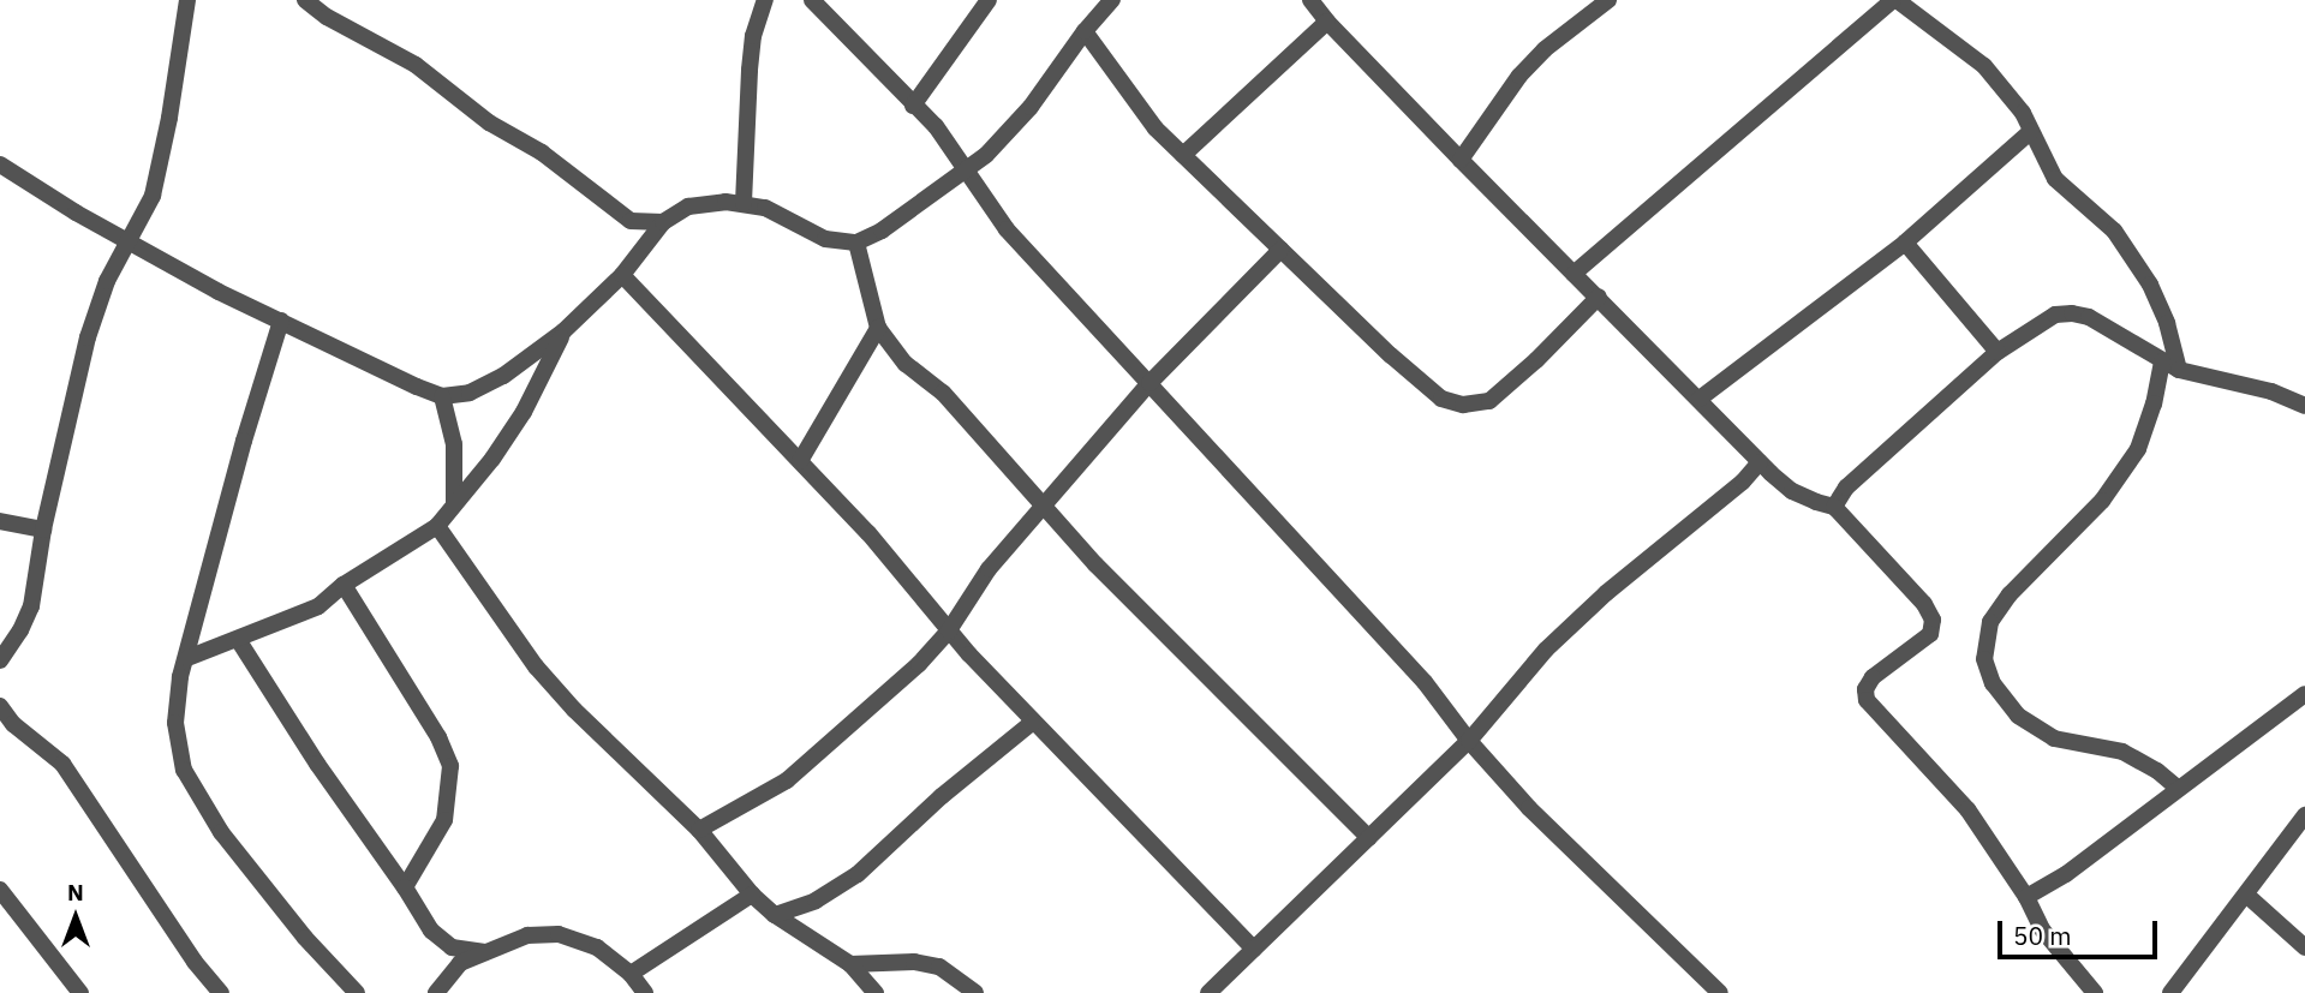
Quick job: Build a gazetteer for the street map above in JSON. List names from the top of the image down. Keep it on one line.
{"scale_bar":"50 m","north":"top"}
